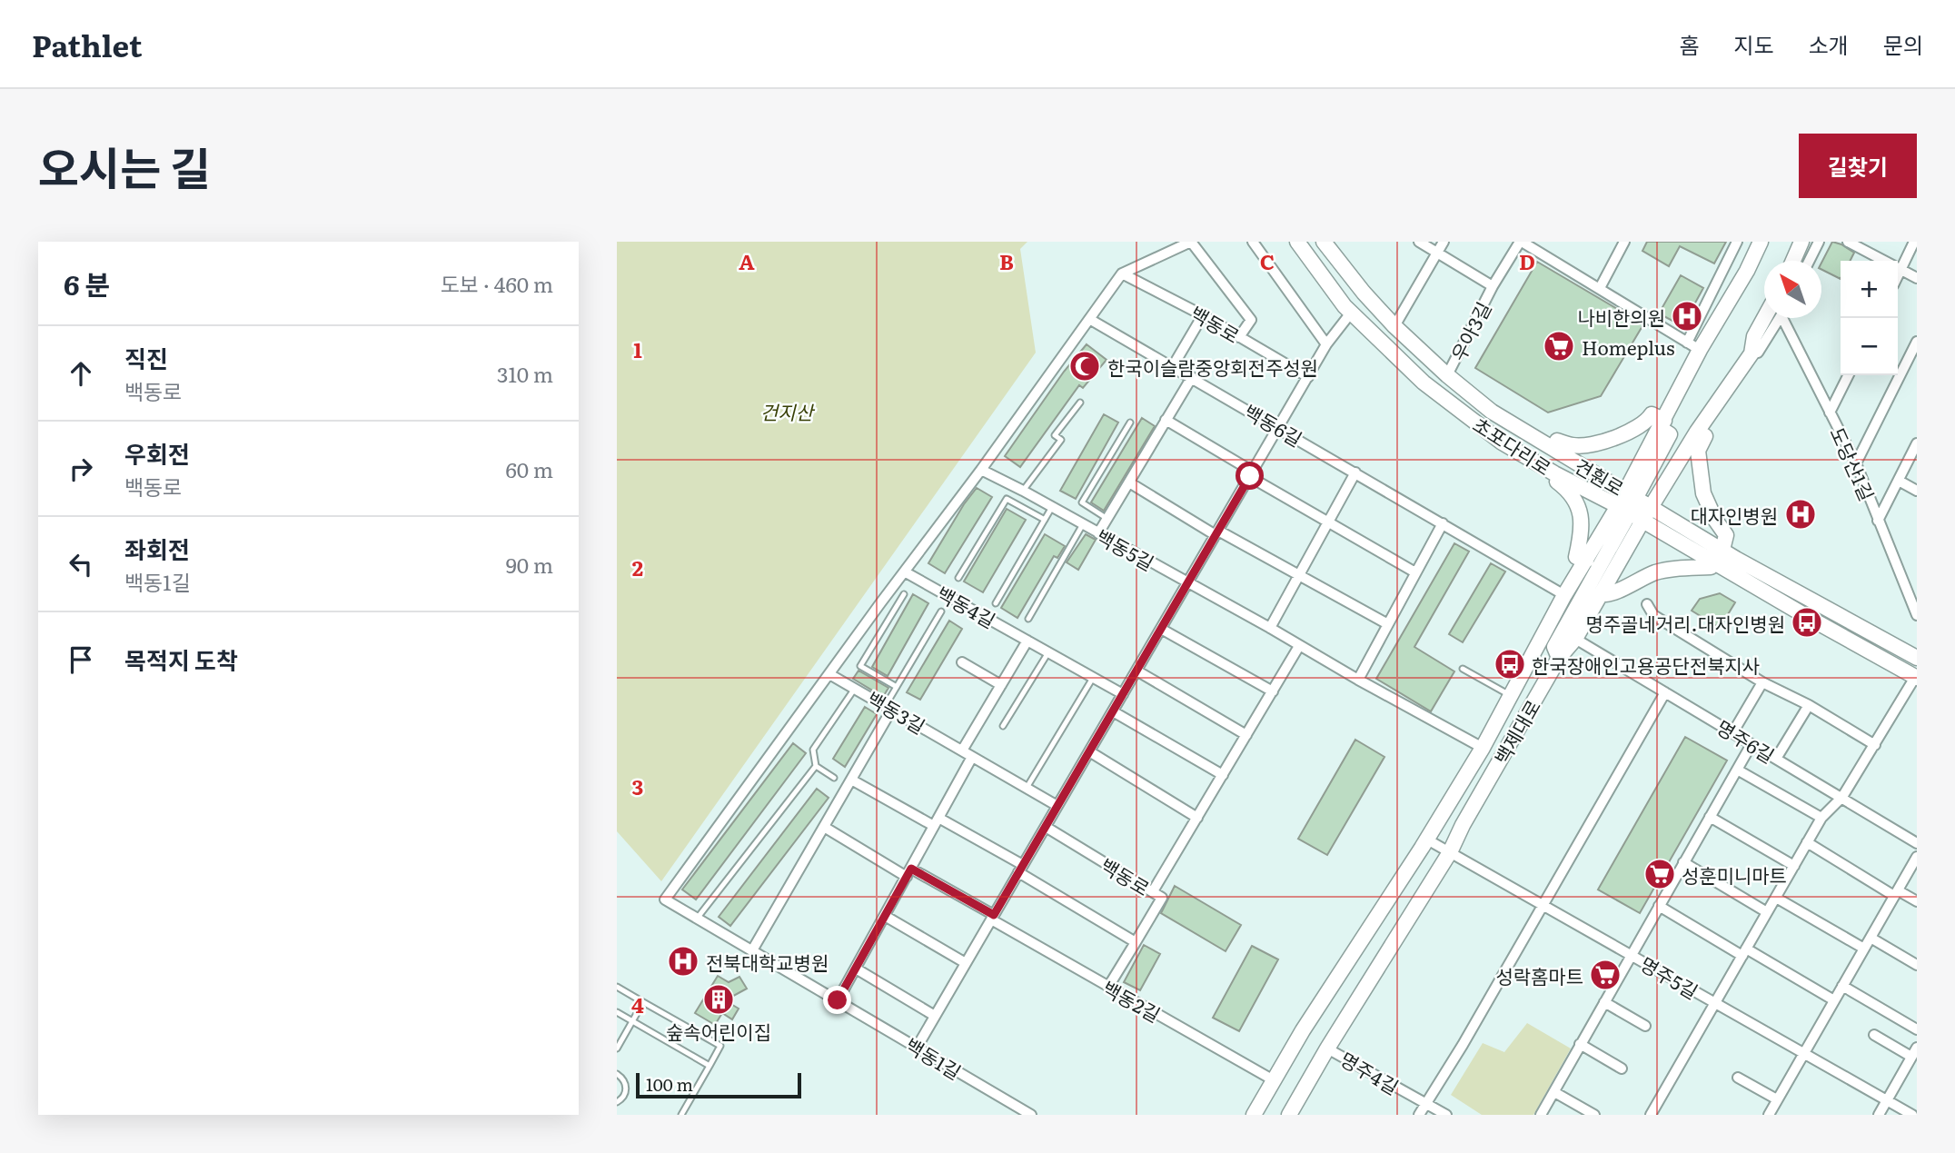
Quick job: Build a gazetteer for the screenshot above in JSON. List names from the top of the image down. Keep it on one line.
{"streets":{"street":["백동로","우아3길","백동6길","초포다리로","도당산1길","견훤로","백동5길","백동4길","백동3길","백제대로","명주6길","명주5길","백동2길","백동1길","명주4길"]},"crossings":[["백동로","백동2길"],["우아3길","견훤로"],["백동6길","백제대로"],["초포다리로","견훤로"],["초포다리로","백제대로"],["견훤로","백제대로"],["백동5길","백제대로"],["백동3길","백동1길"],["백제대로","명주6길"],["백제대로","명주5길"],["백제대로","백동2길"],["백제대로","명주4길"]],"parks":["건지산"],"places":{"hospital":["나비한의원","대자인병원","전북대학교병원"],"supermarket":["Homeplus","성훈미니마트","성락홈마트"],"mosque":["한국이슬람중앙회전주성원"],"bus stop":["명주골네거리.대자인병원","한국장애인고용공단전북지사"],"building":["숲속어린이집"]},"scale_bar":"100 m","north":"top left","page":{"header":"Pathlet","nav":["홈","지도","소개","문의"],"title":"오시는 길","buttons":"길찾기","heading":["6 분","도보 · 460 m"],"map_buttons":["+","−"],"list":[["직진","백동로","310 m"],["우회전","백동로","60 m"],["좌회전","백동1길","90 m"],"목적지 도착"],"scale":"100 m"},"grid":{"columns":["A","B","C","D"],"rows":["1","2","3","4"]}}
